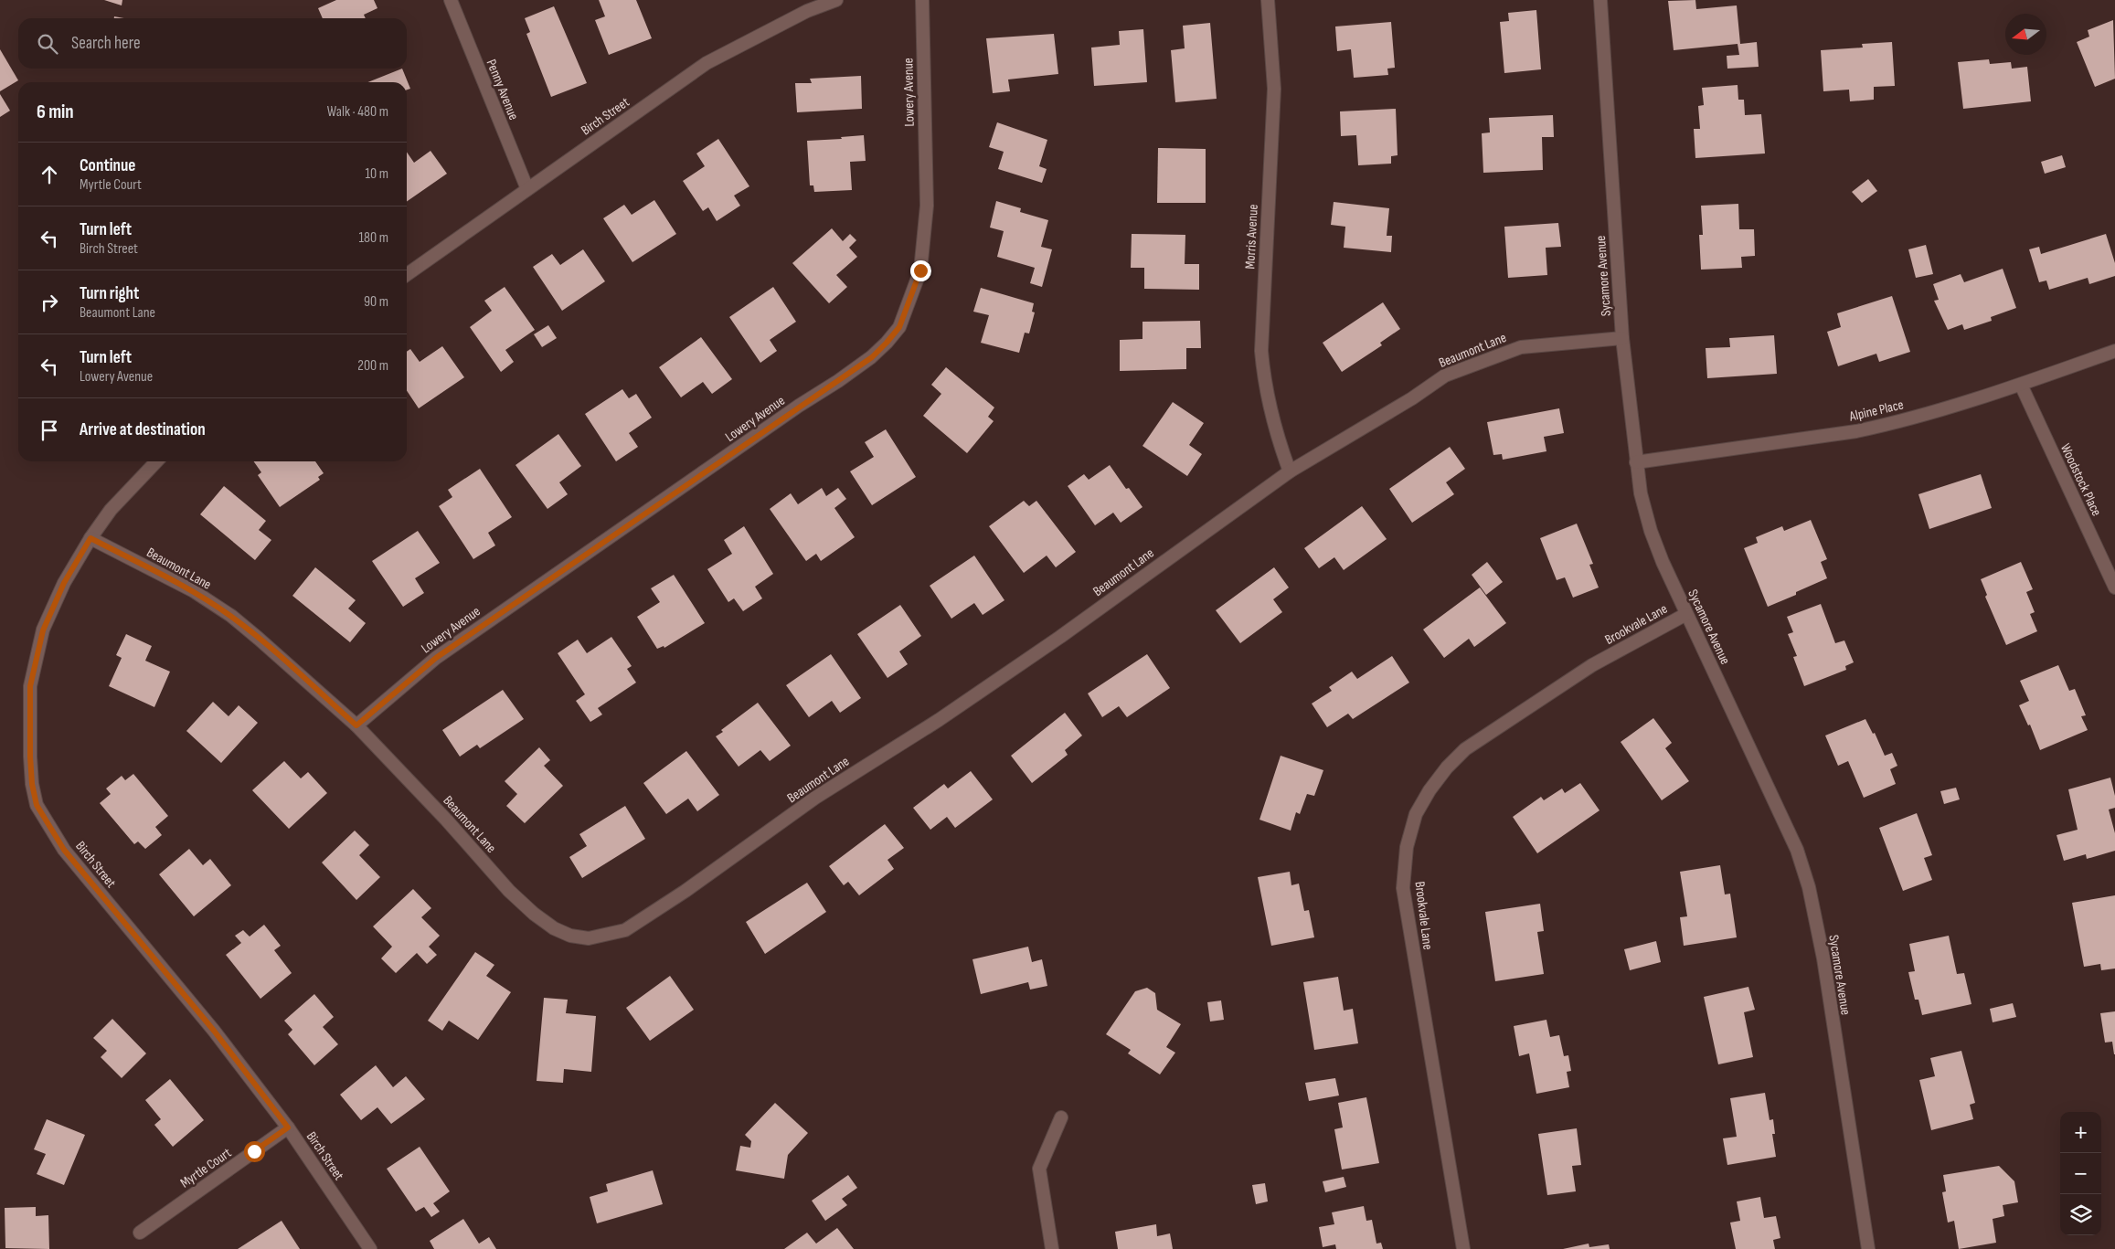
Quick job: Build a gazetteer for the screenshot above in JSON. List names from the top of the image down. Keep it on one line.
{"streets":{"street":["Penny Avenue","Lowery Avenue","Birch Street","Morris Avenue","Sycamore Avenue","Beaumont Lane","Alpine Place","Woodstock Place","Brookvale Lane","Myrtle Court"]},"crossings":[["Penny Avenue","Birch Street"],["Lowery Avenue","Beaumont Lane"],["Birch Street","Beaumont Lane"],["Birch Street","Myrtle Court"],["Morris Avenue","Beaumont Lane"],["Sycamore Avenue","Beaumont Lane"],["Sycamore Avenue","Alpine Place"],["Sycamore Avenue","Brookvale Lane"],["Alpine Place","Woodstock Place"]],"north":"left","page":{"search":"Search here","heading":["6 min","Walk · 480 m"],"list":[["Continue","Myrtle Court","10 m"],["Turn left","Birch Street","180 m"],["Turn right","Beaumont Lane","90 m"],["Turn left","Lowery Avenue","200 m"],"Arrive at destination"],"map_buttons":["+","−"]}}
